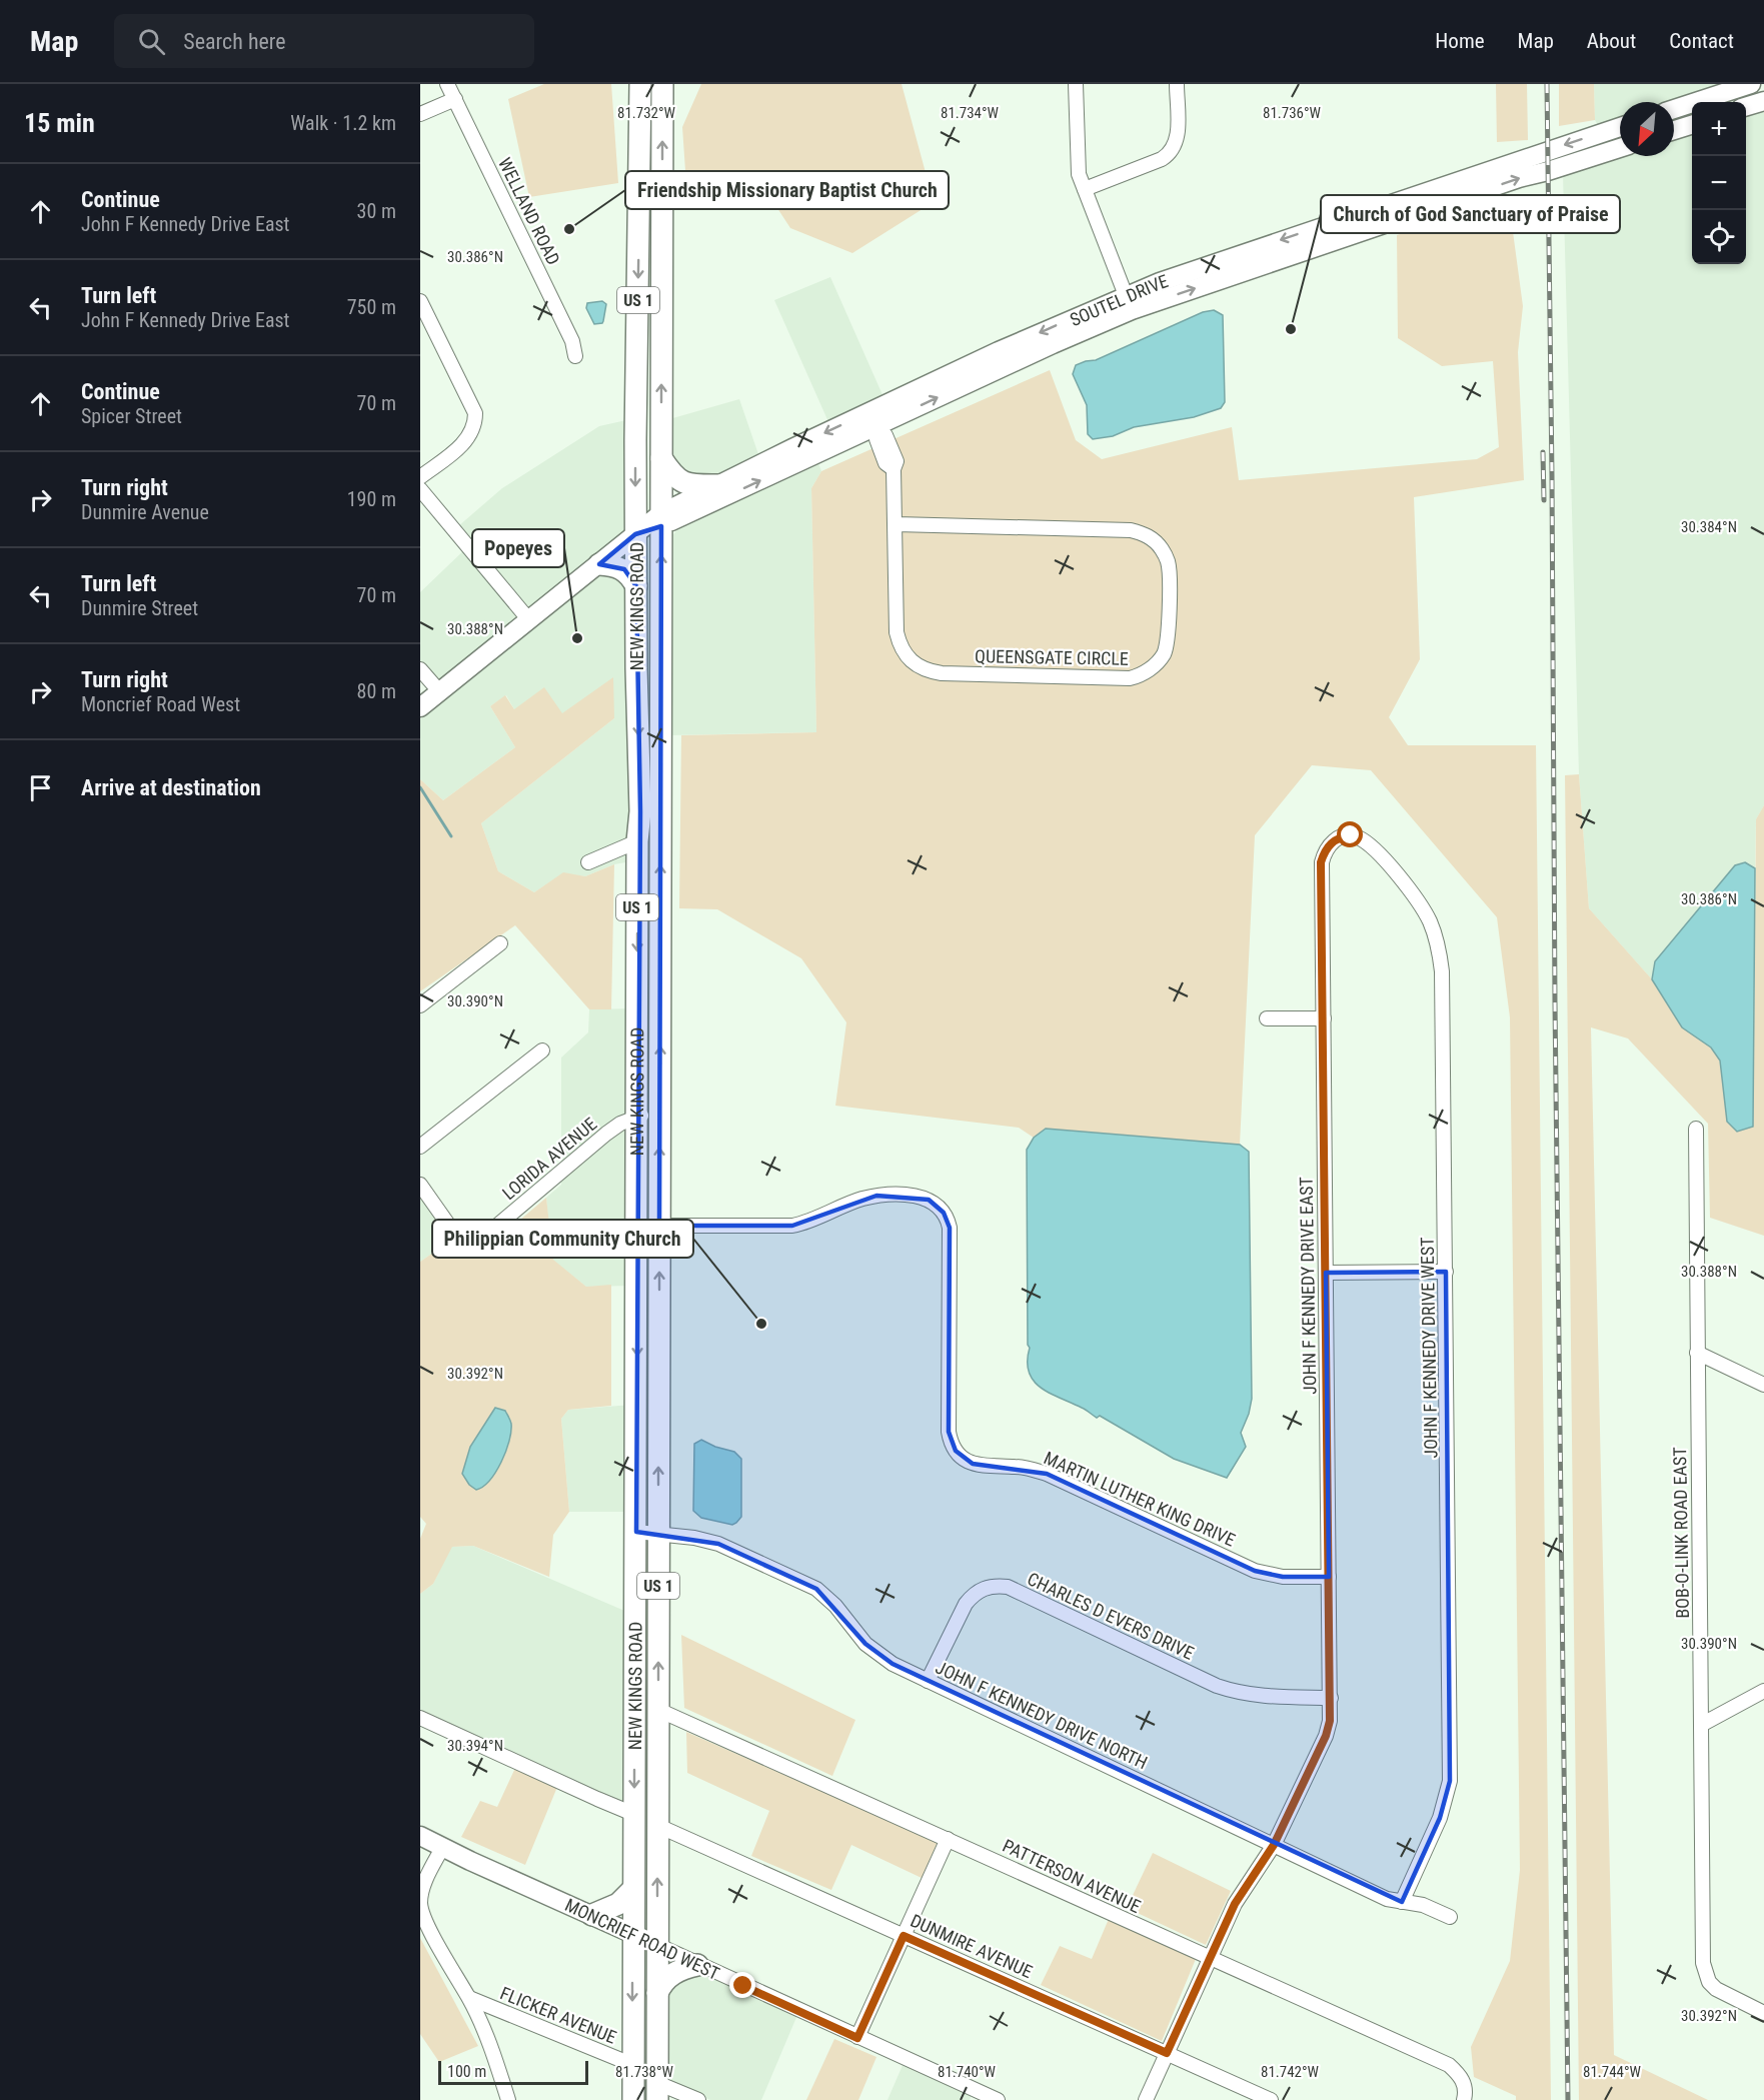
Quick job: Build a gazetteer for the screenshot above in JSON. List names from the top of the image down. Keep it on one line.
{"streets":{"highway":["US 1","NEW KINGS ROAD"],"main road":["SOUTEL DRIVE","MONCRIEF ROAD WEST"],"street":["WELLAND ROAD","QUEENSGATE CIRCLE","LORIDA AVENUE","JOHN F KENNEDY DRIVE EAST","JOHN F KENNEDY DRIVE WEST","MARTIN LUTHER KING DRIVE","BOB-O-LINK ROAD EAST","CHARLES D EVERS DRIVE","JOHN F KENNEDY DRIVE NORTH","PATTERSON AVENUE","DUNMIRE AVENUE","FLICKER AVENUE"]},"crossings":[["SOUTEL DRIVE","NEW KINGS ROAD"],["SOUTEL DRIVE","QUEENSGATE CIRCLE"],["NEW KINGS ROAD","LORIDA AVENUE"],["NEW KINGS ROAD","MARTIN LUTHER KING DRIVE"],["NEW KINGS ROAD","JOHN F KENNEDY DRIVE NORTH"],["NEW KINGS ROAD","PATTERSON AVENUE"],["NEW KINGS ROAD","MONCRIEF ROAD WEST"],["NEW KINGS ROAD","DUNMIRE AVENUE"],["NEW KINGS ROAD","FLICKER AVENUE"],["JOHN F KENNEDY DRIVE EAST","JOHN F KENNEDY DRIVE WEST"],["JOHN F KENNEDY DRIVE EAST","MARTIN LUTHER KING DRIVE"],["JOHN F KENNEDY DRIVE EAST","CHARLES D EVERS DRIVE"],["JOHN F KENNEDY DRIVE EAST","JOHN F KENNEDY DRIVE NORTH"],["JOHN F KENNEDY DRIVE EAST","PATTERSON AVENUE"],["JOHN F KENNEDY DRIVE EAST","DUNMIRE AVENUE"],["JOHN F KENNEDY DRIVE WEST","JOHN F KENNEDY DRIVE NORTH"],["CHARLES D EVERS DRIVE","JOHN F KENNEDY DRIVE NORTH"]],"places":["Friendship Missionary Baptist Church","Church of God Sanctuary of Praise","Popeyes","Philippian Community Church"],"scale_bar":"100 m","north":"bottom left","page":{"header":"Map","search":"Search here","nav":["Home","Map","About","Contact"],"heading":["15 min","Walk · 1.2 km"],"map_buttons":["+","−"],"list":[["Continue","John F Kennedy Drive East","30 m"],["Turn left","John F Kennedy Drive East","750 m"],["Continue","Spicer Street","70 m"],["Turn right","Dunmire Avenue","190 m"],["Turn left","Dunmire Street","70 m"],["Turn right","Moncrief Road West","80 m"],"Arrive at destination"],"scale":"100 m"},"coordinates":["81.732°W","81.734°W","81.736°W","30.386°N","30.384°N","30.388°N","30.390°N","30.392°N","30.394°N","81.738°W","81.740°W","81.742°W","81.744°W"]}
